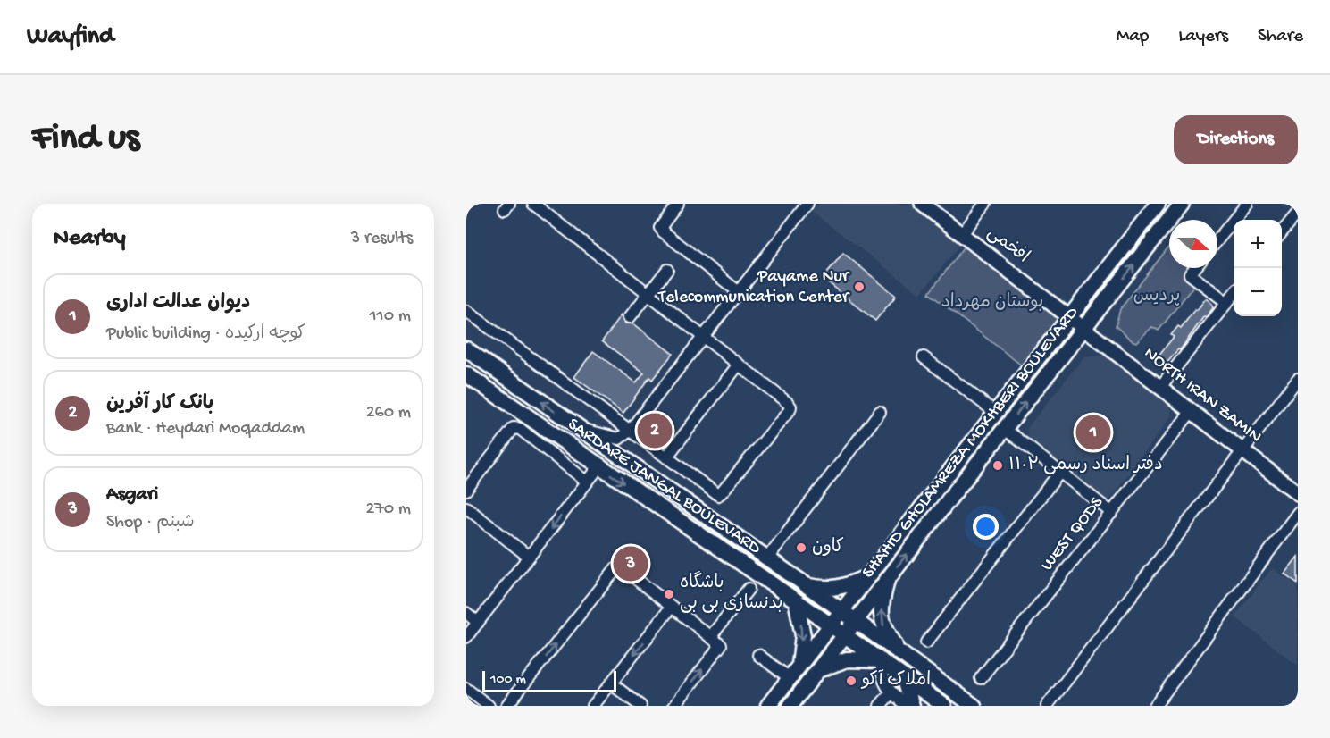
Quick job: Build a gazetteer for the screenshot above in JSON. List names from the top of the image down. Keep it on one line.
{"streets":{"main road":["SHAHID GHOLAMREZA MOKHBERI BOULEVARD","SARDARE JANGAL BOULEVARD"],"street":["افخمی","NORTH IRAN ZAMIN","WEST QODS"]},"crossings":[["افخمی","NORTH IRAN ZAMIN"],["افخمی","SHAHID GHOLAMREZA MOKHBERI BOULEVARD"],["NORTH IRAN ZAMIN","SHAHID GHOLAMREZA MOKHBERI BOULEVARD"],["NORTH IRAN ZAMIN","WEST QODS"],["SHAHID GHOLAMREZA MOKHBERI BOULEVARD","SARDARE JANGAL BOULEVARD"]],"parks":["پردیس","بوستان مهرداد"],"places":["Payame Nur Telecommunication Center","دفتر اسناد رسمی ۱۱۰۲","کاون","باشگاه بدنسازی بی بی","املاک آکو"],"scale_bar":"100 m","north":"right","page":{"header":"Wayfind","nav":["Map","Layers","Share"],"buttons":"Directions","title":"Find us","heading":["Nearby","3 results"],"map_buttons":["+","−"],"list":[{"mark":"1","name":"دیوان عدالت اداری","note":"Public building · کوچه ارکیده","value":"110 m"},{"mark":"2","name":"بانک کار آفرین","note":"Bank · Heydari Moqaddam","value":"260 m"},{"mark":"3","name":"Asgari","note":"Shop · شبنم","value":"270 m"}],"pins":["2","1","3"],"scale":"100 m"}}
